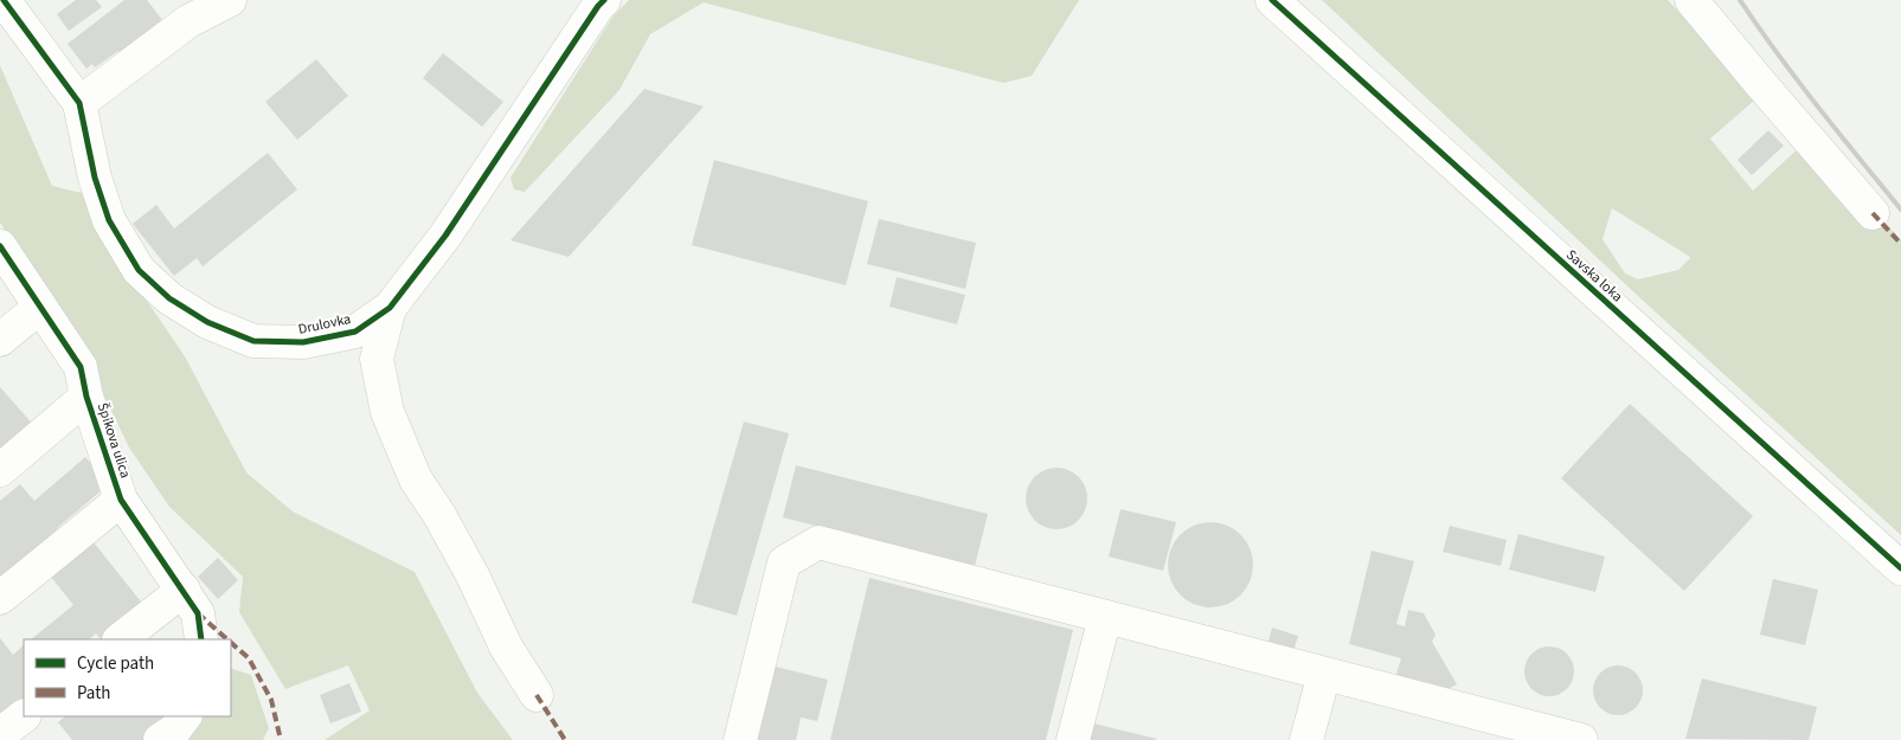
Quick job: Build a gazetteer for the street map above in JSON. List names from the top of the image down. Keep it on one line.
{"streets":{"street":["Savska loka","Drulovka","Špikova ulica"]},"legend":["Cycle path","Path"]}
